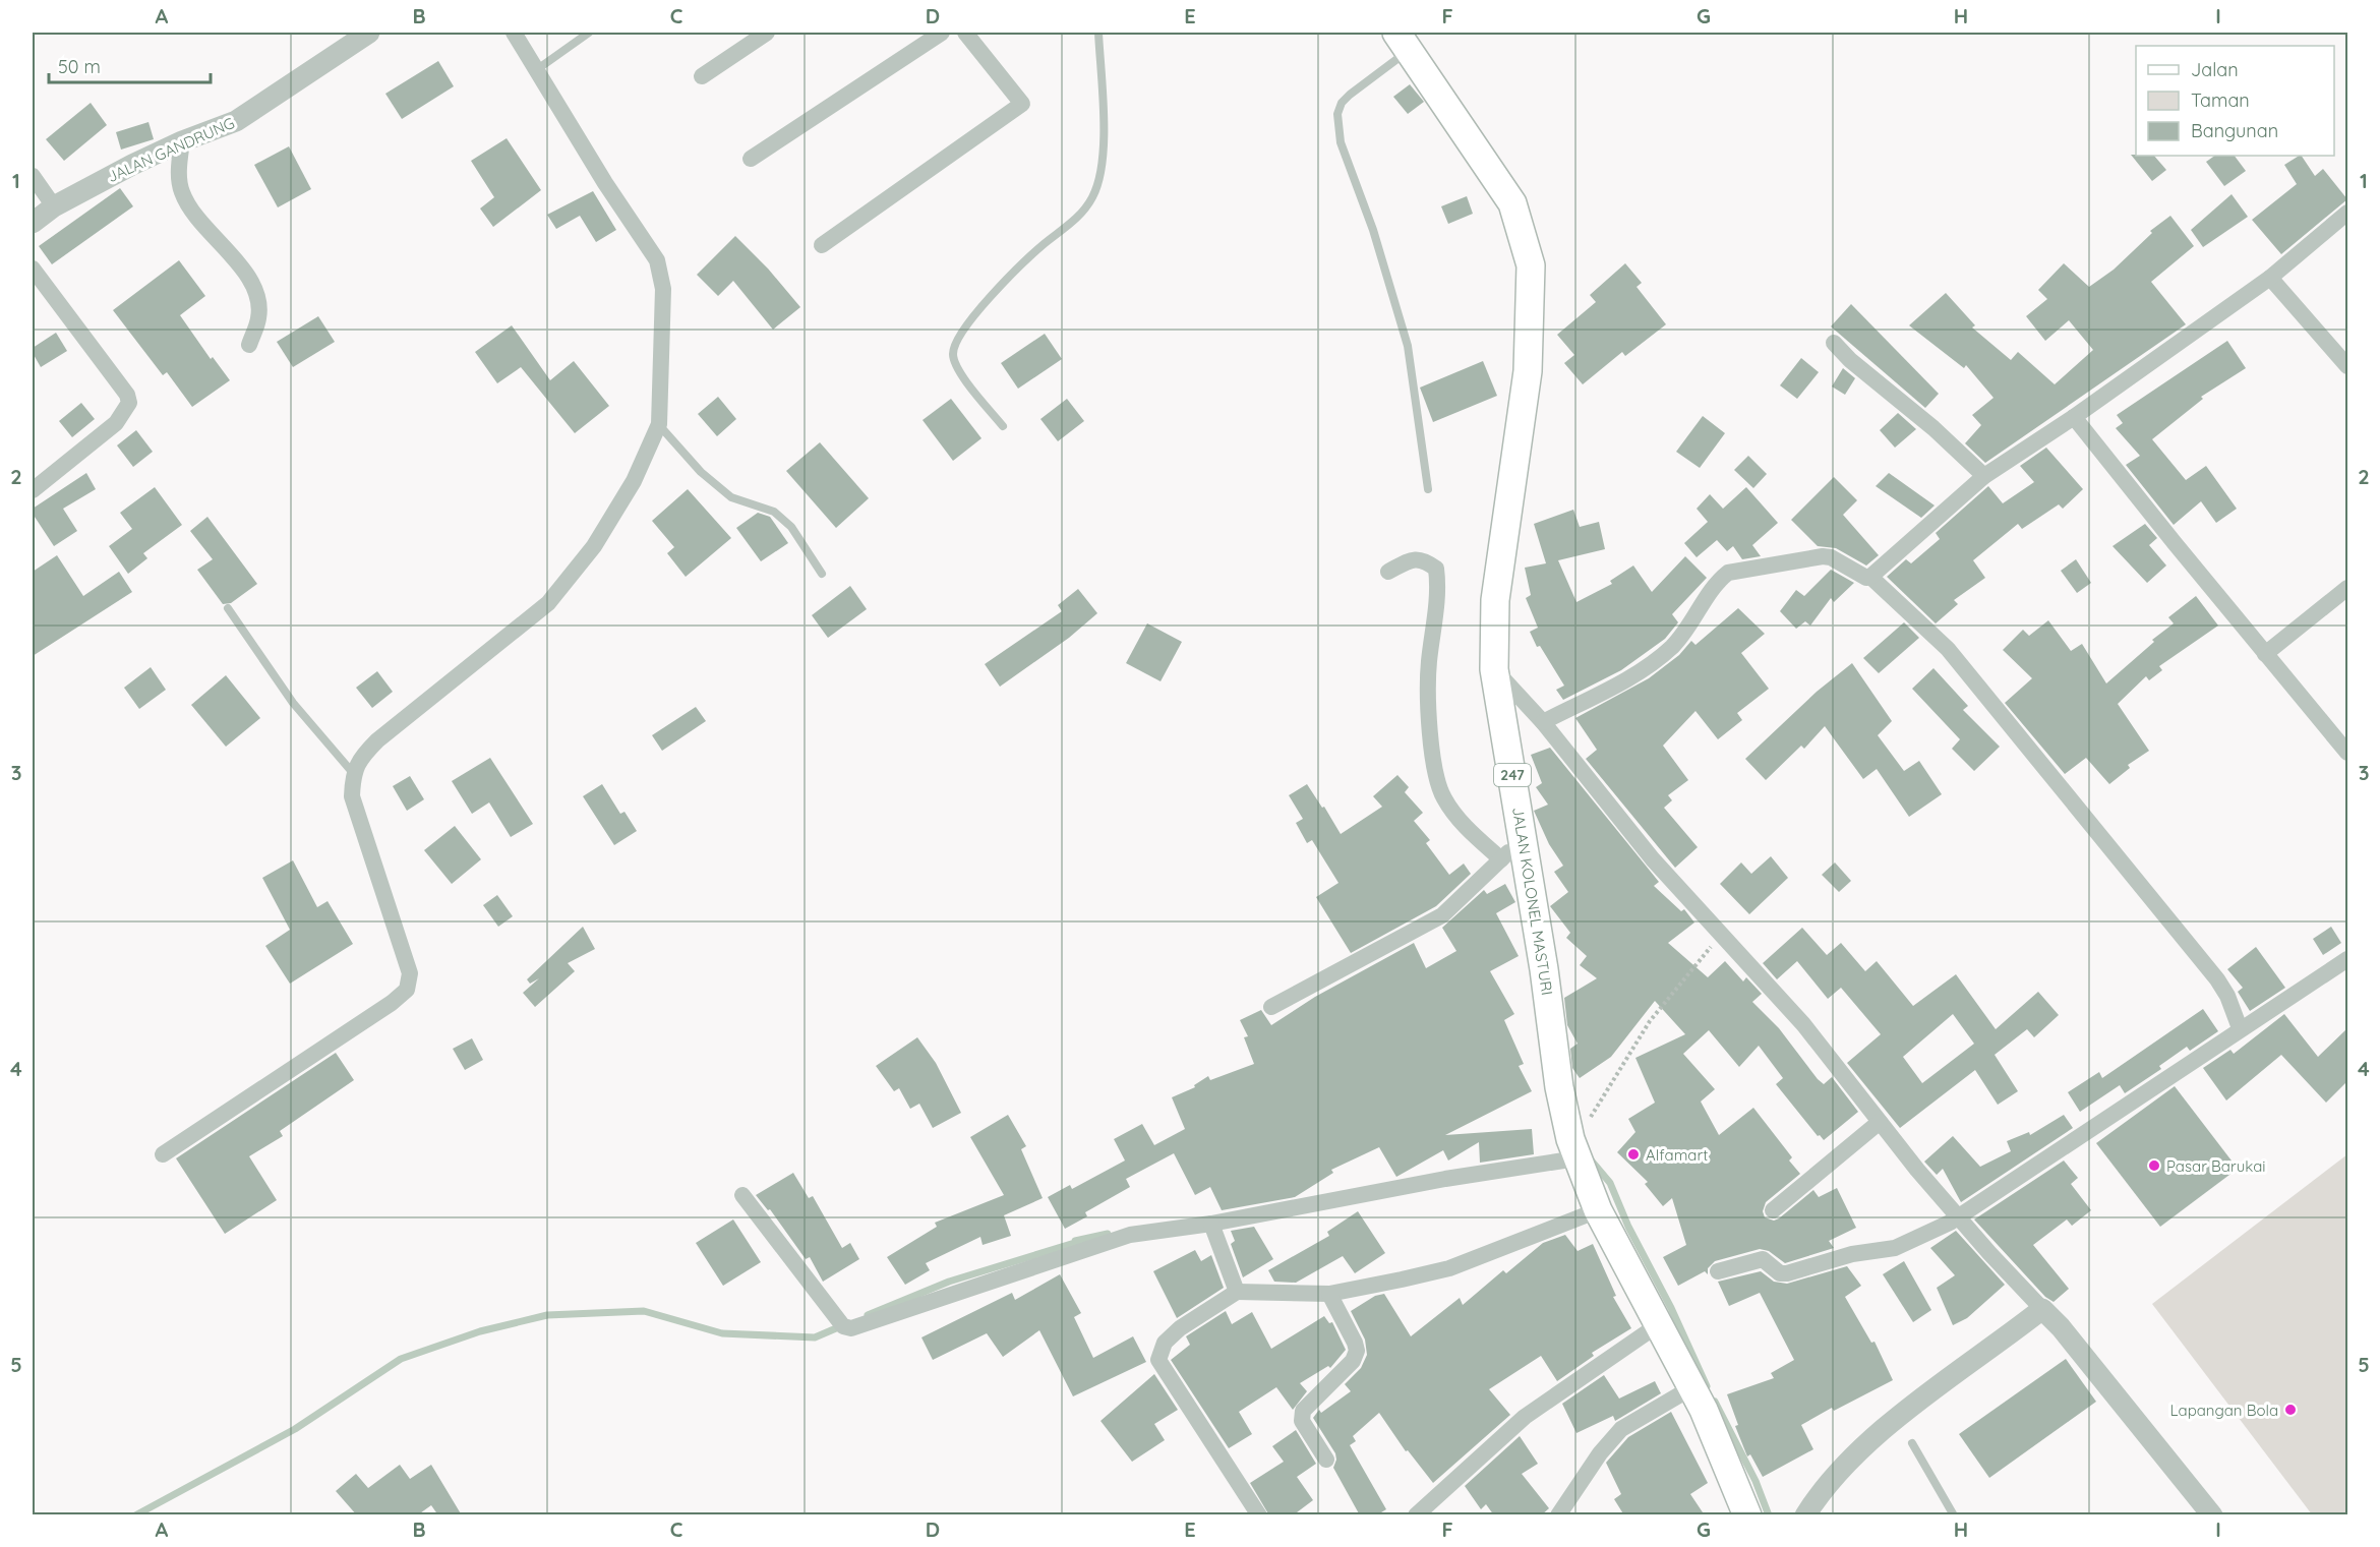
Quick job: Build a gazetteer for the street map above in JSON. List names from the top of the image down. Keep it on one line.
{"streets":{"main road":["247","JALAN KOLONEL MASTURI"],"street":["JALAN GANDRUNG"]},"places":["Alfamart","Pasar Barukai","Lapangan Bola"],"legend":["Jalan","Taman","Bangunan"],"scale_bar":"50 m","grid":{"columns":["A","B","C","D","E","F","G","H","I"],"rows":["1","2","3","4","5"]}}
